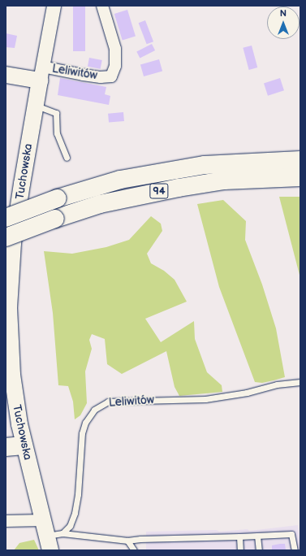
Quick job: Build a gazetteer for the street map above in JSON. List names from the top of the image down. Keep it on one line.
{"streets":{"main road":["Tuchowska","94"],"street":["Leliwitów"]},"crossings":[["Leliwitów","Tuchowska"]],"north":"top"}
